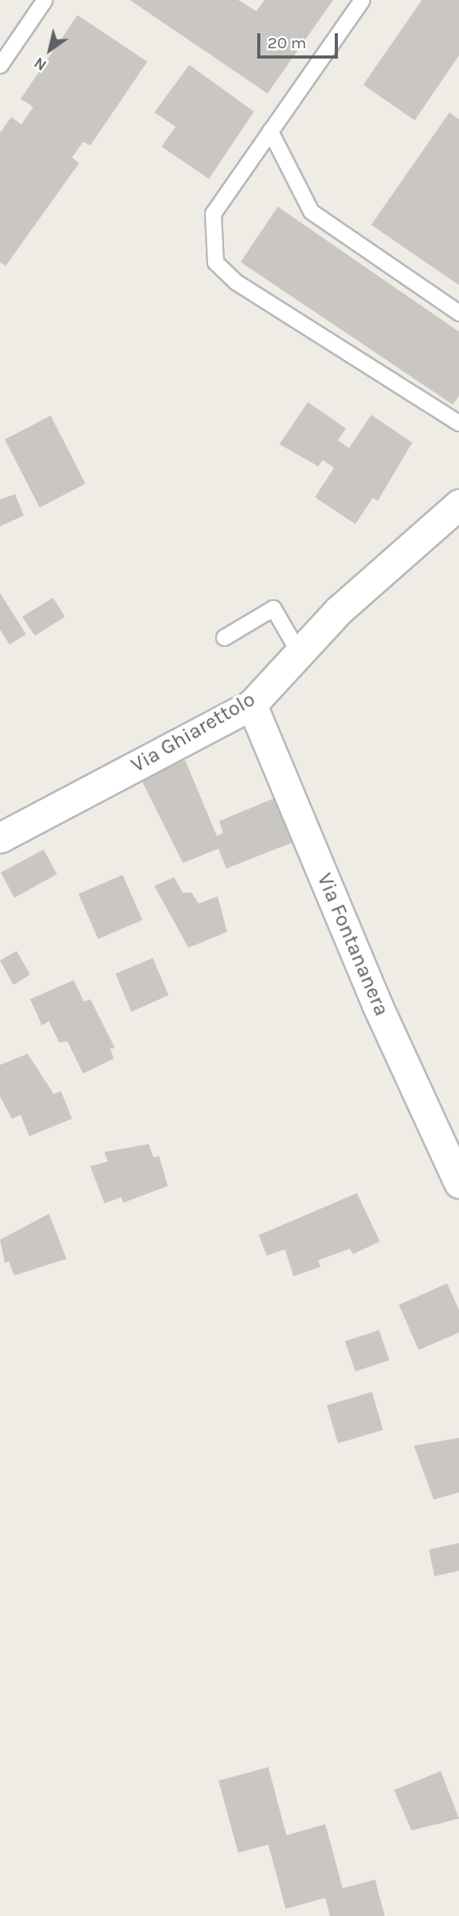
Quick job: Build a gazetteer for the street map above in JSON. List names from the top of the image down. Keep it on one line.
{"streets":{"street":["Via Ghiarettolo","Via Fontananera"]},"crossings":[["Via Ghiarettolo","Via Fontananera"]],"scale_bar":"20 m","north":"bottom left"}
